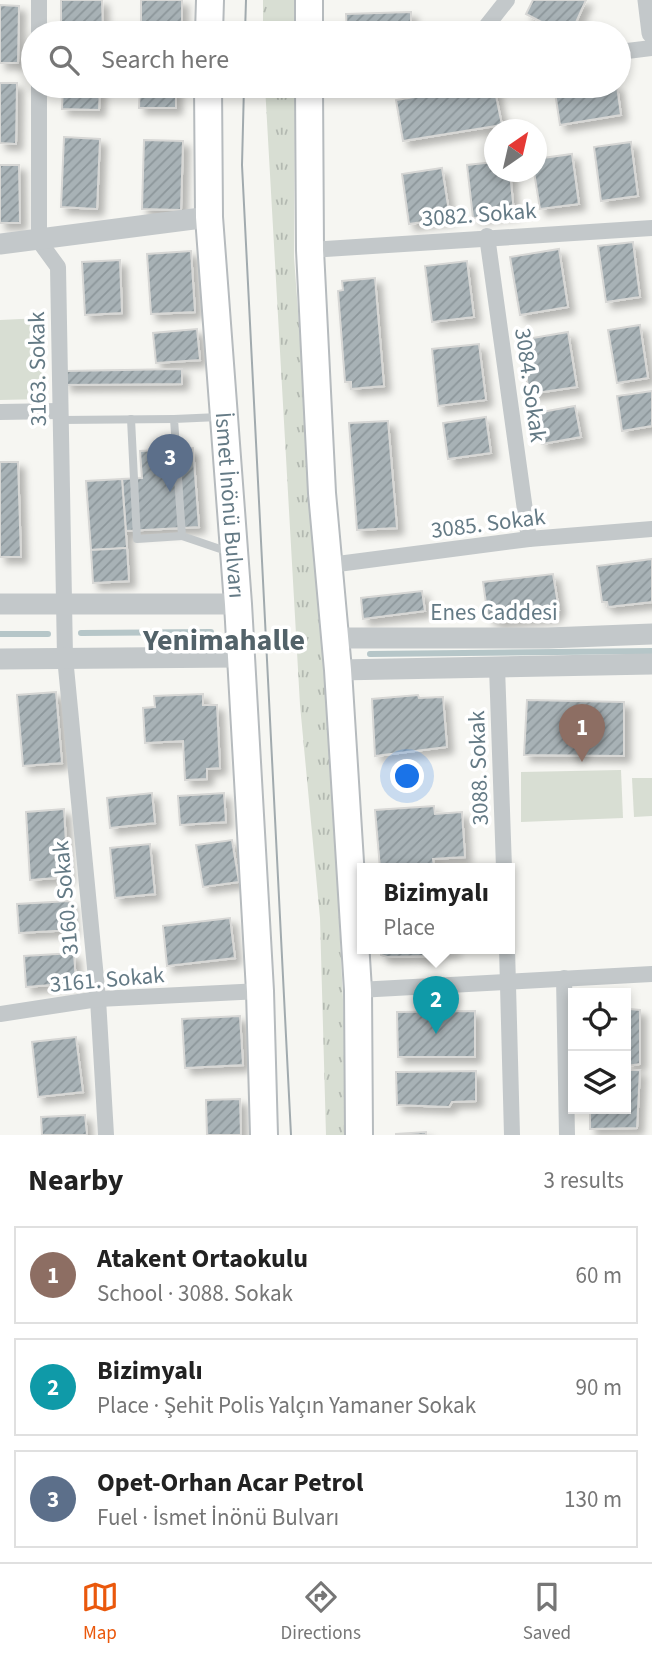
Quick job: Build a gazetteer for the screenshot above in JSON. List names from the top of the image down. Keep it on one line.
{"streets":{"main road":["İsmet İnönü Bulvarı"],"street":["3082. Sokak","3163. Sokak","3084. Sokak","3085. Sokak","Enes Caddesi","3088. Sokak","3160. Sokak","3161. Sokak"]},"crossings":[["3082. Sokak","3084. Sokak"],["3163. Sokak","3160. Sokak"],["3084. Sokak","3085. Sokak"],["İsmet İnönü Bulvarı","3161. Sokak"],["3160. Sokak","3161. Sokak"]],"districts":["Yenimahalle"],"north":"top right","page":{"search":"Search here","pins":["3","1","2"],"popup":["Bizimyalı","Place"],"heading":["Nearby","3 results"],"list":[{"mark":"1","name":"Atakent Ortaokulu","note":"School · 3088. Sokak","value":"60 m"},{"mark":"2","name":"Bizimyalı","note":"Place · Şehit Polis Yalçın Yamaner Sokak","value":"90 m"},{"mark":"3","name":"Opet-Orhan Acar Petrol","note":"Fuel · İsmet İnönü Bulvarı","value":"130 m"}],"nav":["Map","Directions","Saved"]}}
